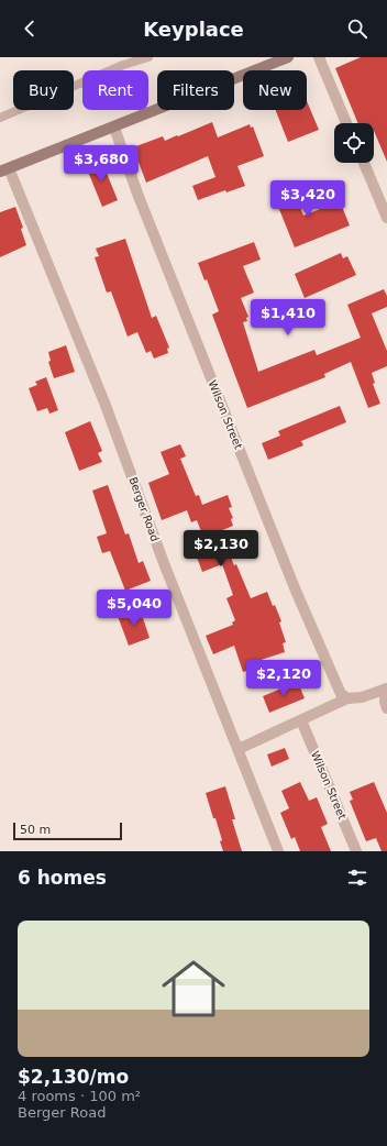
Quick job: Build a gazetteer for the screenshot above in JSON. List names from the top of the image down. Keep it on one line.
{"streets":{"street":["Wilson Street","Berger Road"]},"scale_bar":"50 m","page":{"header":"Keyplace","chip":["Buy","Rent","Filters","New"],"price":["$3,680","$3,420","$1,410","$2,130","$5,040","$2,120"],"scale":"50 m","heading":"6 homes","list":[{"name":"$2,130/mo","note":"4 rooms · 100 m² · Berger Road"}]}}
